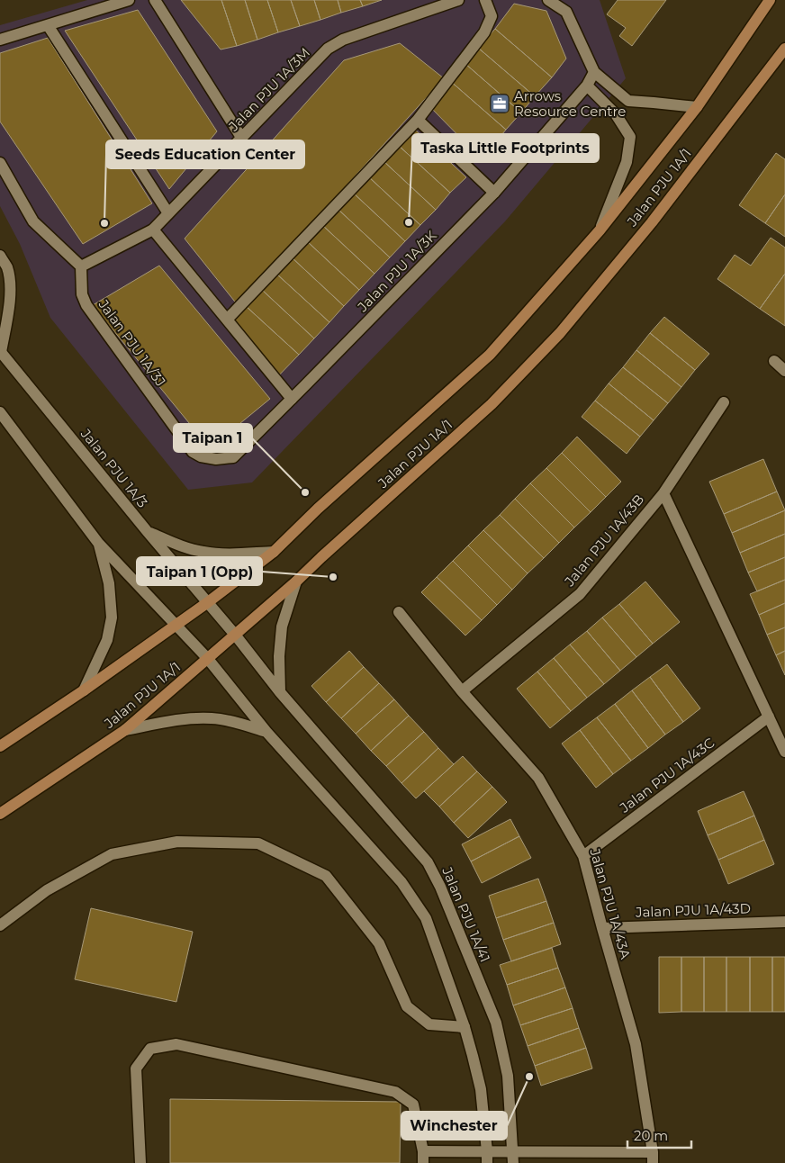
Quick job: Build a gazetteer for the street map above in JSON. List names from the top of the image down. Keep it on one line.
{"streets":{"main road":["Jalan PJU 1A/1"],"street":["Jalan PJU 1A/3M","Jalan PJU 1A/3K","Jalan PJU 1A/3J","Jalan PJU 1A/3","Jalan PJU 1A/43B","Jalan PJU 1A/43C","Jalan PJU 1A/43A","Jalan PJU 1A/43D","Jalan PJU 1A/41"]},"crossings":[["Jalan PJU 1A/3M","Jalan PJU 1A/3J"],["Jalan PJU 1A/1","Jalan PJU 1A/3"],["Jalan PJU 1A/1","Jalan PJU 1A/41"],["Jalan PJU 1A/3K","Jalan PJU 1A/3J"],["Jalan PJU 1A/3","Jalan PJU 1A/41"],["Jalan PJU 1A/43B","Jalan PJU 1A/43A"],["Jalan PJU 1A/43C","Jalan PJU 1A/43A"],["Jalan PJU 1A/43A","Jalan PJU 1A/43D"]],"places":{"office":["Arrows Resource Centre"],"other":["Taska Little Footprints","Seeds Education Center","Taipan 1","Taipan 1 (Opp)","Winchester"]},"scale_bar":"20 m"}
